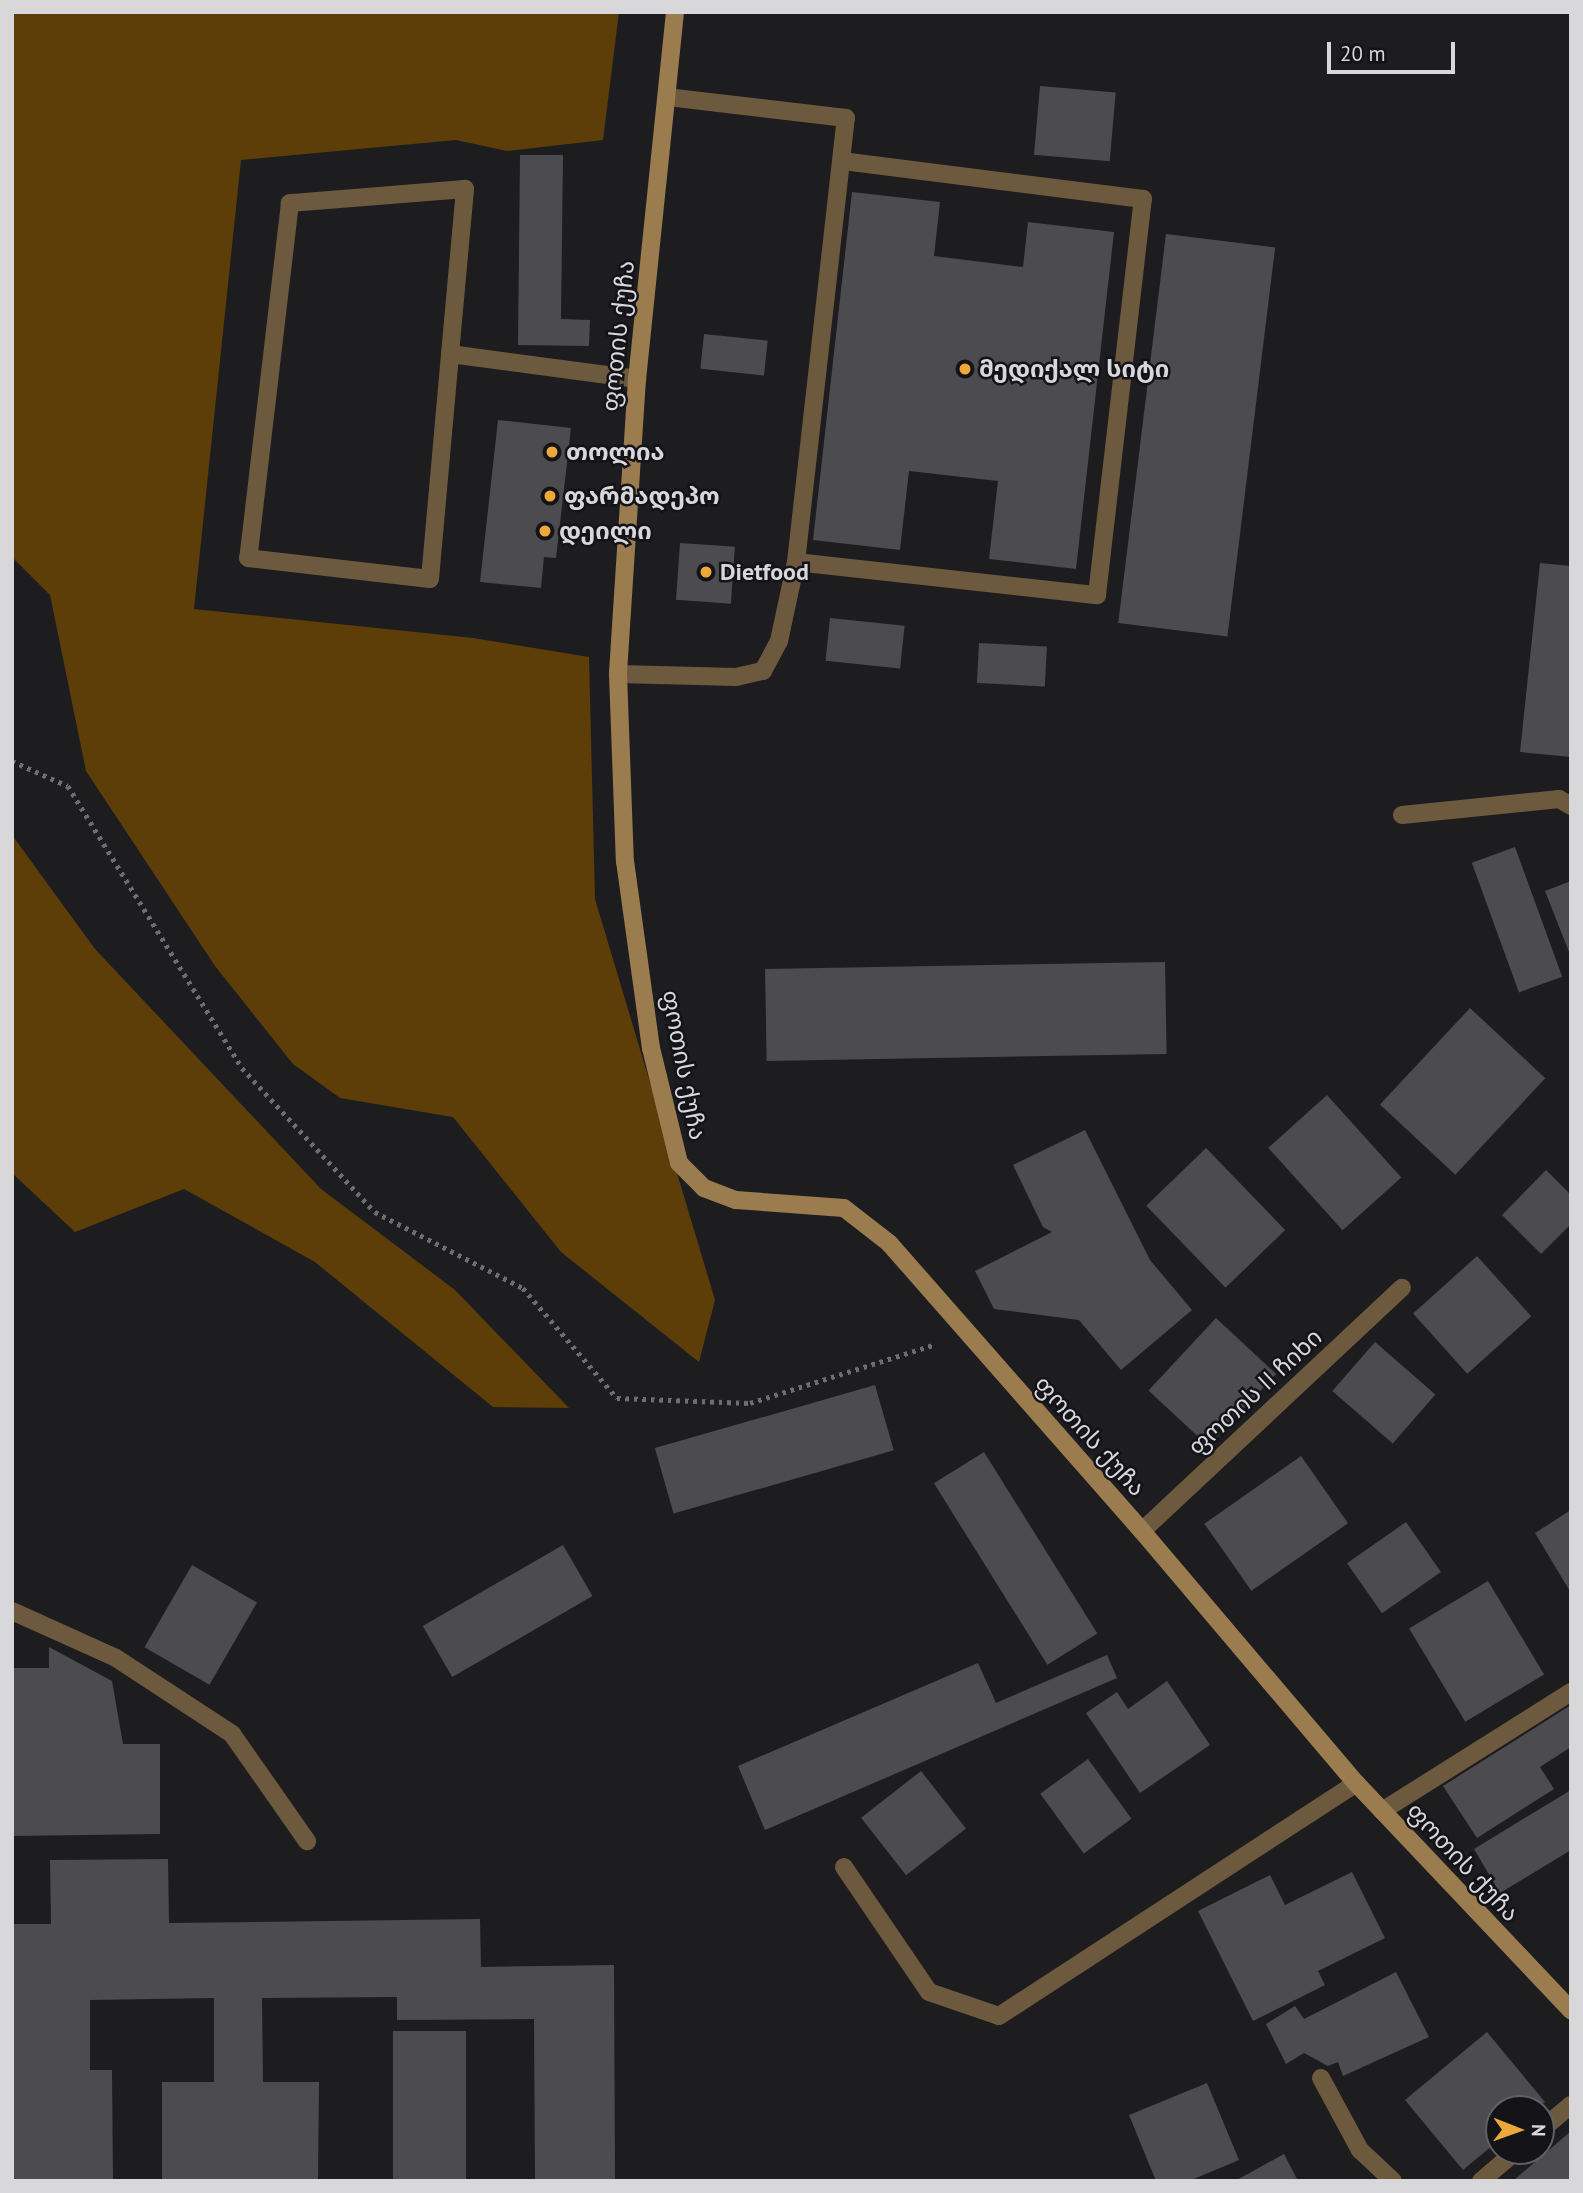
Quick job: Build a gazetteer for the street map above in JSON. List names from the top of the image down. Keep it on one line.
{"streets":{"street":["ფოთის ქუჩა","ფოთის II ჩიხი"]},"crossings":[["ფოთის ქუჩა","ფოთის II ჩიხი"]],"places":["მედიქალ სიტი","თოლია","ფარმადეპო","დეილი","Dietfood"],"scale_bar":"20 m","north":"right"}
